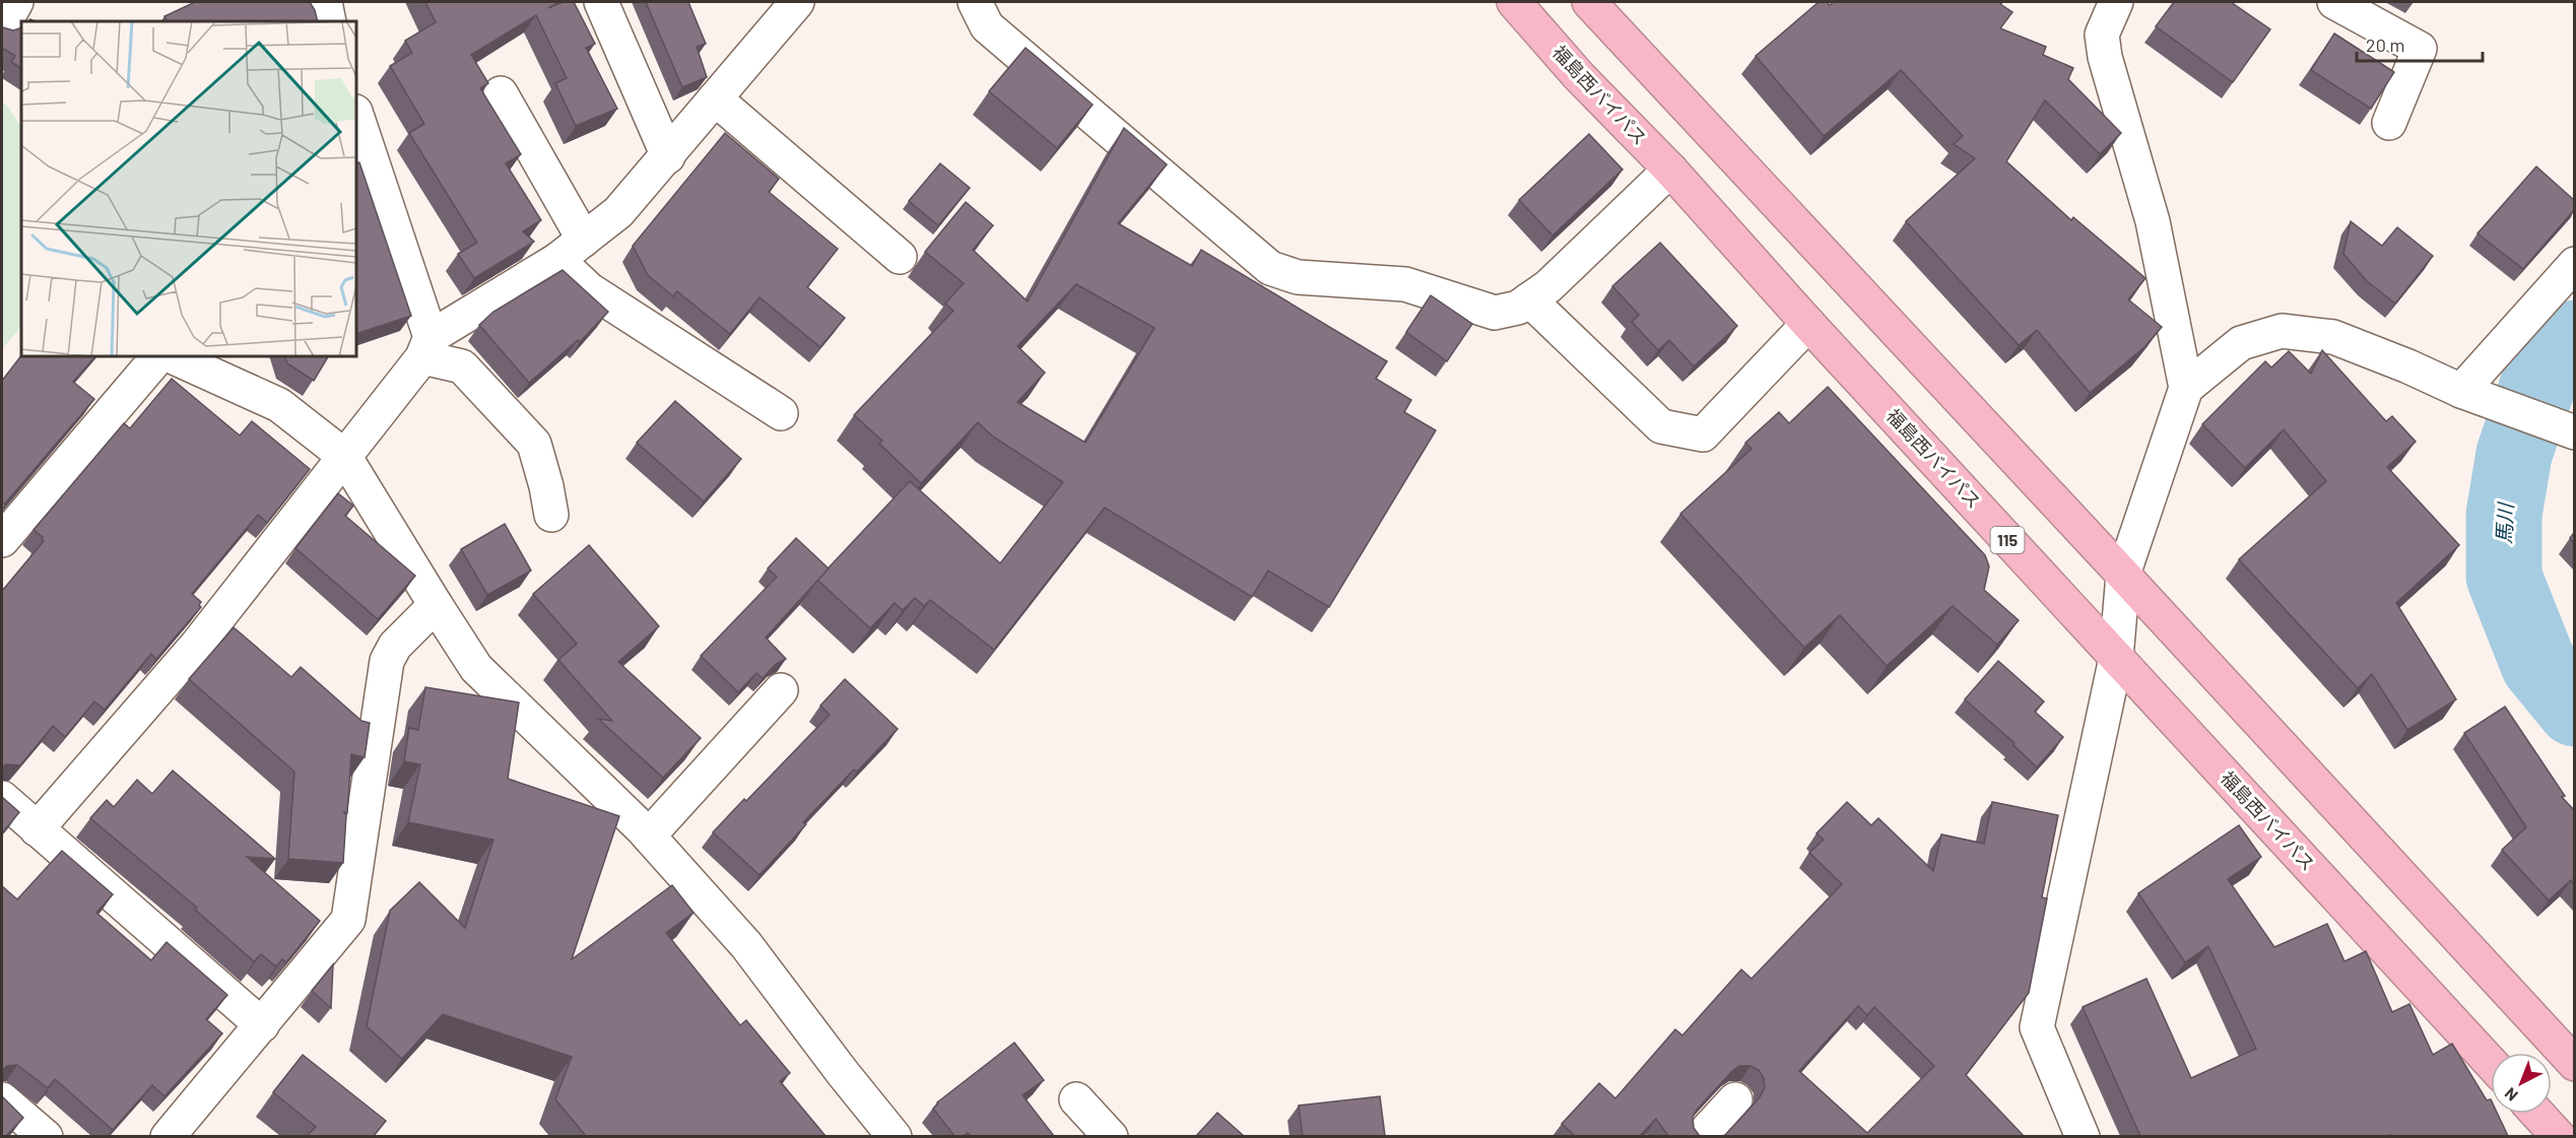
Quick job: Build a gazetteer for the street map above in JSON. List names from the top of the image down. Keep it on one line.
{"streets":{"highway":["福島西バイパス","115"]},"water":["馬川"],"scale_bar":"20 m","north":"bottom left"}
